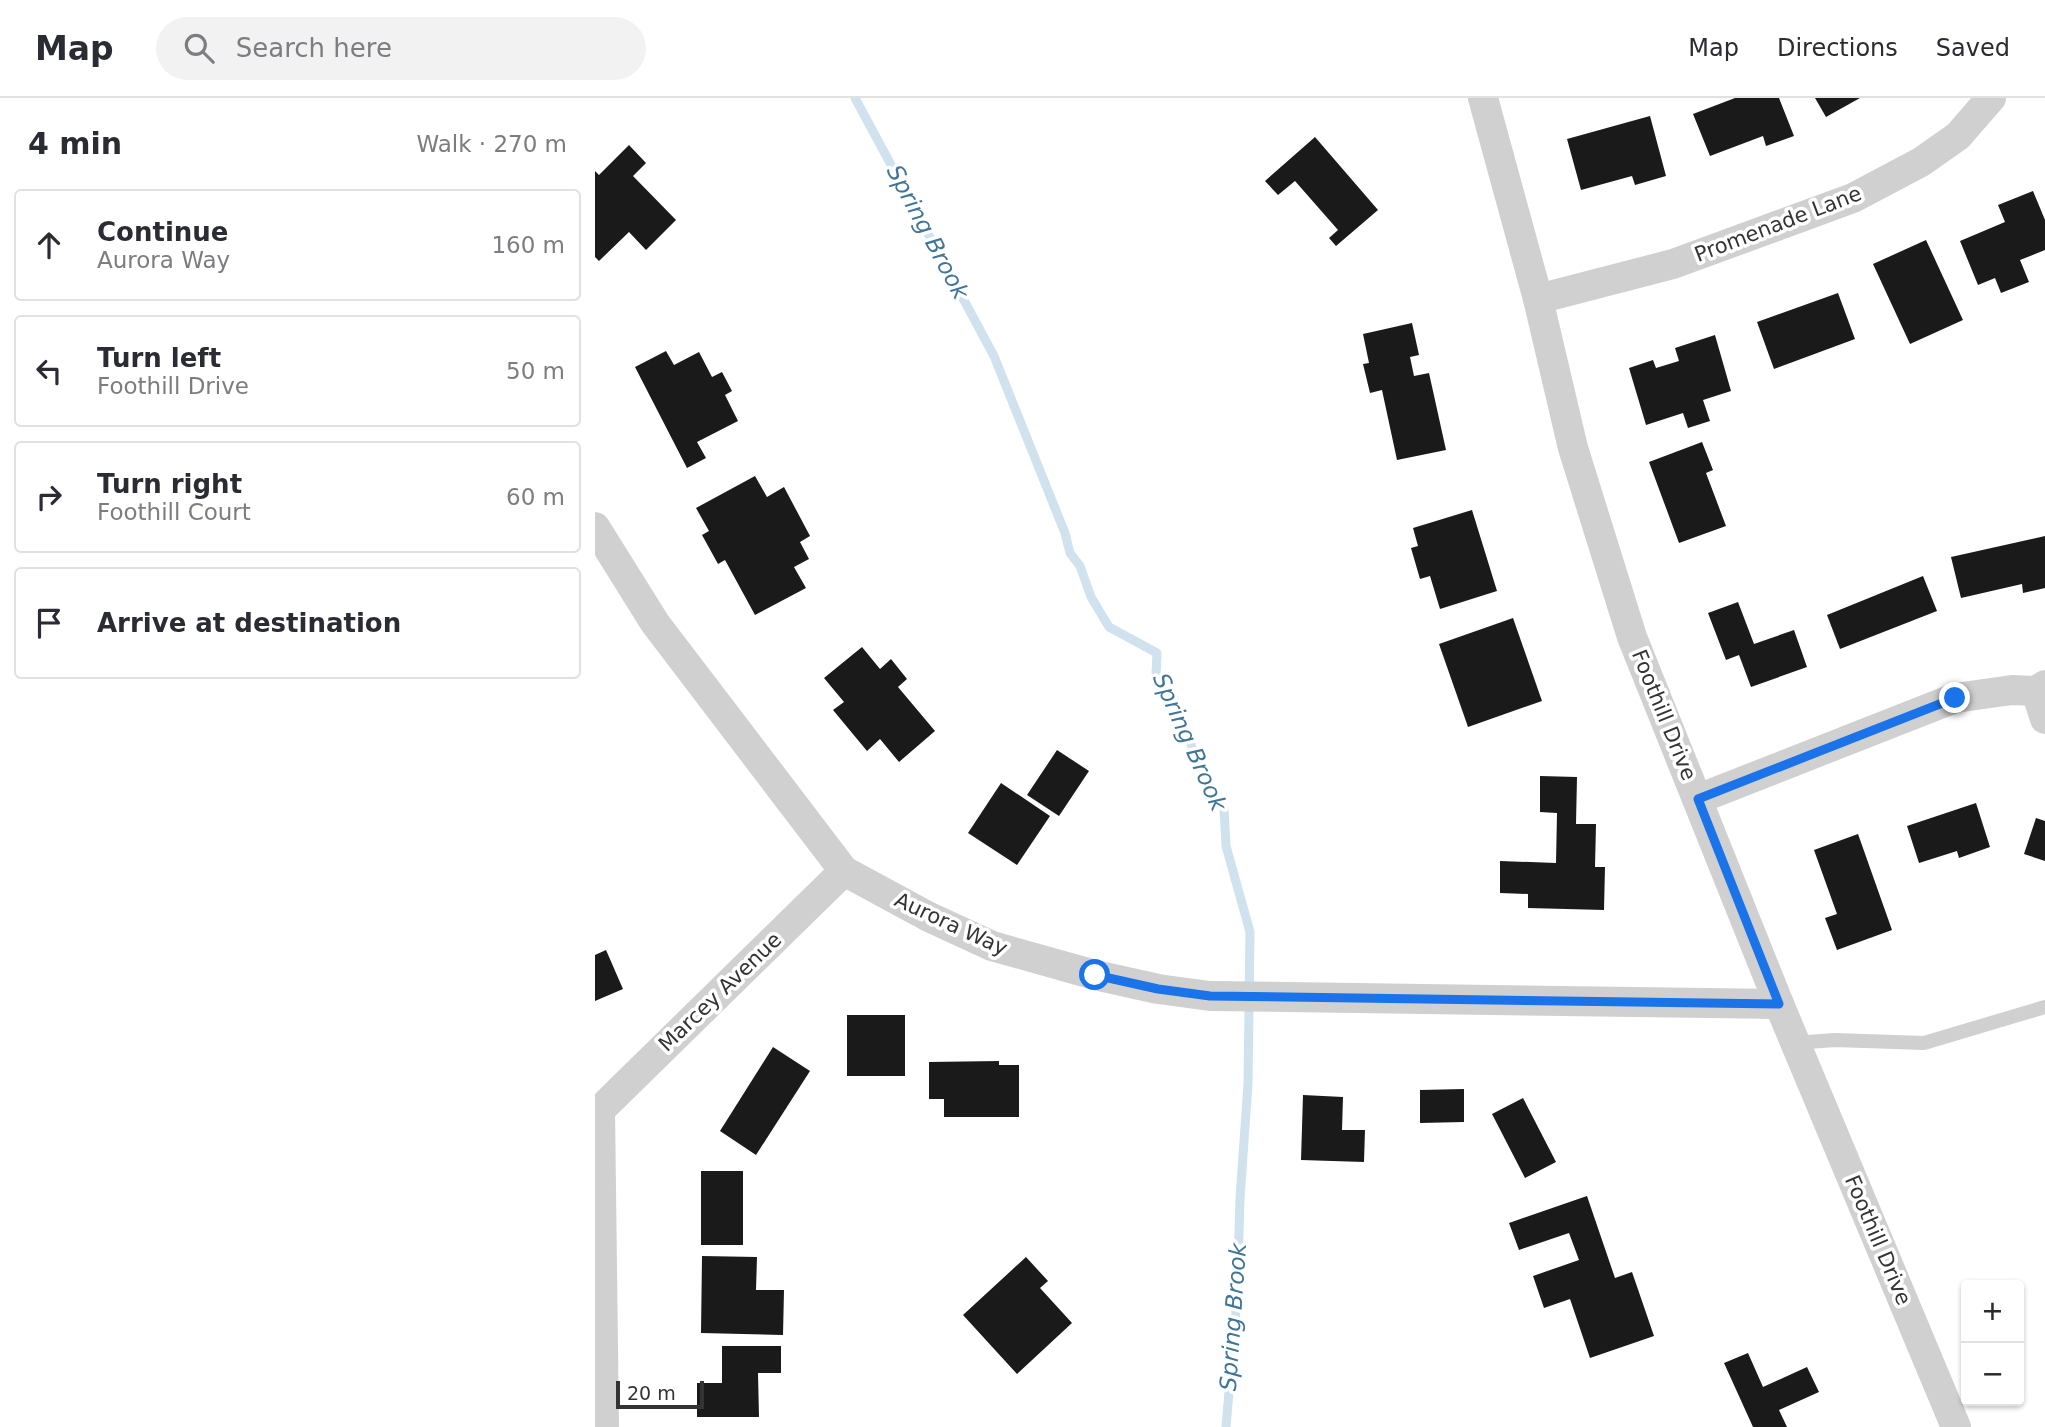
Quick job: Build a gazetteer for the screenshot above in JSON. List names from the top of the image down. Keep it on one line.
{"streets":{"street":["Promenade Lane","Foothill Drive","Aurora Way","Marcey Avenue"]},"crossings":[["Promenade Lane","Foothill Drive"],["Foothill Drive","Aurora Way"],["Aurora Way","Marcey Avenue"]],"water":["Spring Brook"],"scale_bar":"20 m","page":{"header":"Map","search":"Search here","nav":["Map","Directions","Saved"],"heading":["4 min","Walk · 270 m"],"list":[["Continue","Aurora Way","160 m"],["Turn left","Foothill Drive","50 m"],["Turn right","Foothill Court","60 m"],"Arrive at destination"],"map_buttons":["+","−"],"scale":"20 m"}}
